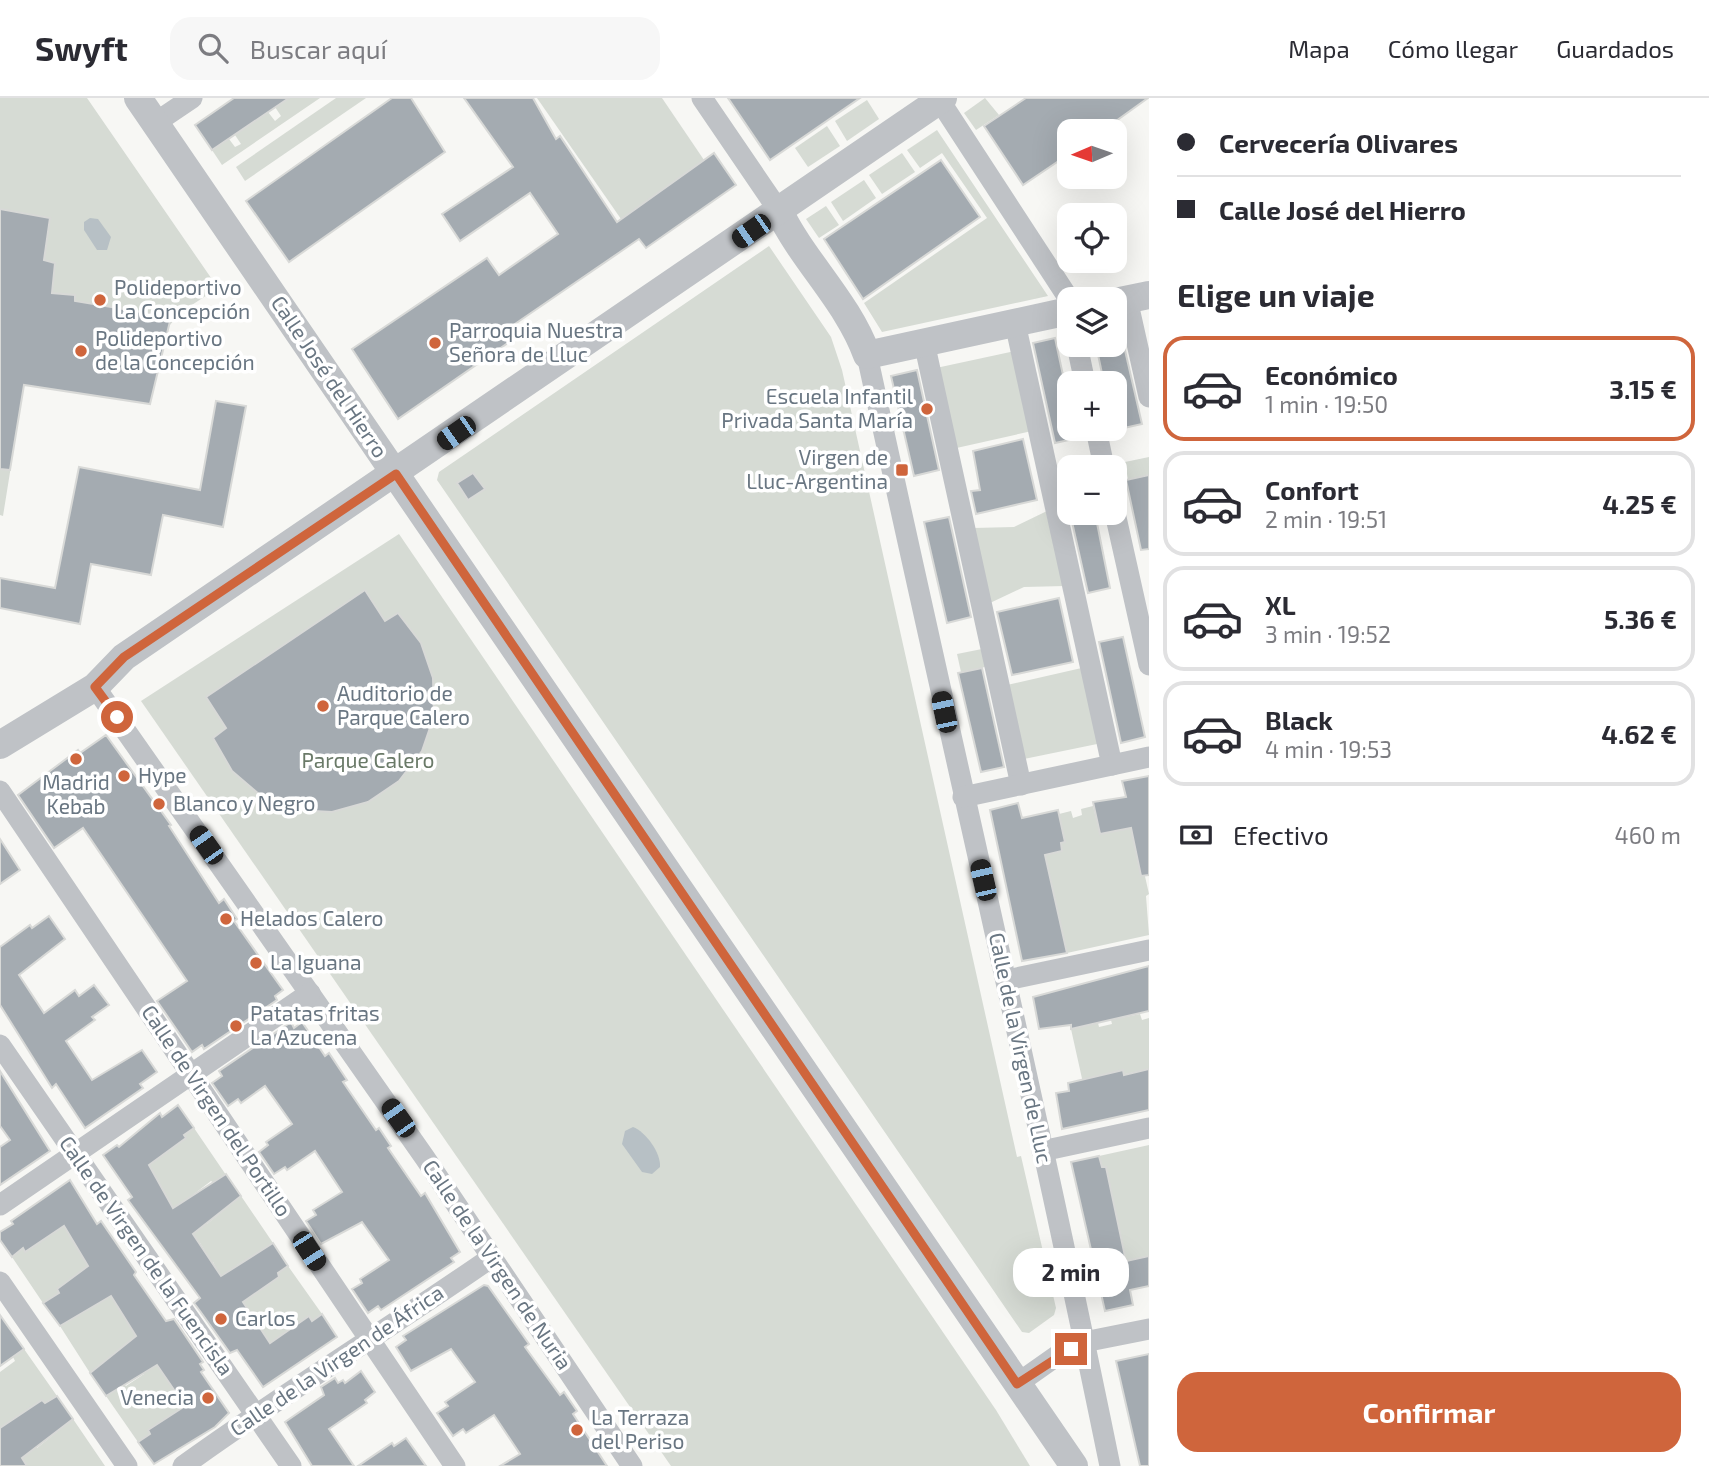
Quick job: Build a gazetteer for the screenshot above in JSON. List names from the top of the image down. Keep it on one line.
{"streets":{"street":["Calle José del Hierro","Calle de la Virgen de Lluc","Calle de Virgen del Portillo","Calle de Virgen de la Fuencisla","Calle de la Virgen de Nuria","Calle de la Virgen de África"]},"crossings":[["Calle de Virgen del Portillo","Calle de la Virgen de África"],["Calle de Virgen de la Fuencisla","Calle de la Virgen de África"],["Calle de la Virgen de Nuria","Calle de la Virgen de África"]],"parks":["Parque Calero"],"places":{"other":["Polideportivo La Concepción","Parroquia Nuestra Señora de Lluc","Polideportivo de la Concepción","Escuela Infantil Privada Santa María","Auditorio de Parque Calero","Madrid Kebab","Hype","Blanco y Negro","Helados Calero","La Iguana","Patatas fritas La Azucena","Carlos","Venecia","La Terraza del Periso"],"transit":["Virgen de Lluc-Argentina"]},"north":"left","page":{"header":"Swyft","search":"Buscar aquí","nav":["Mapa","Cómo llegar","Guardados"],"banner":["Cervecería Olivares","Calle José del Hierro"],"map_buttons":["+","−"],"heading":"Elige un viaje","list":[{"name":"Económico","note":"1 min · 19:50","value":"3.15 €"},{"name":"Confort","note":"2 min · 19:51","value":"4.25 €"},{"name":"XL","note":"3 min · 19:52","value":"5.36 €"},{"name":"Black","note":"4 min · 19:53","value":"4.62 €"}],"pay":["Efectivo","460 m"],"bubble":"2 min","buttons":"Confirmar"}}
